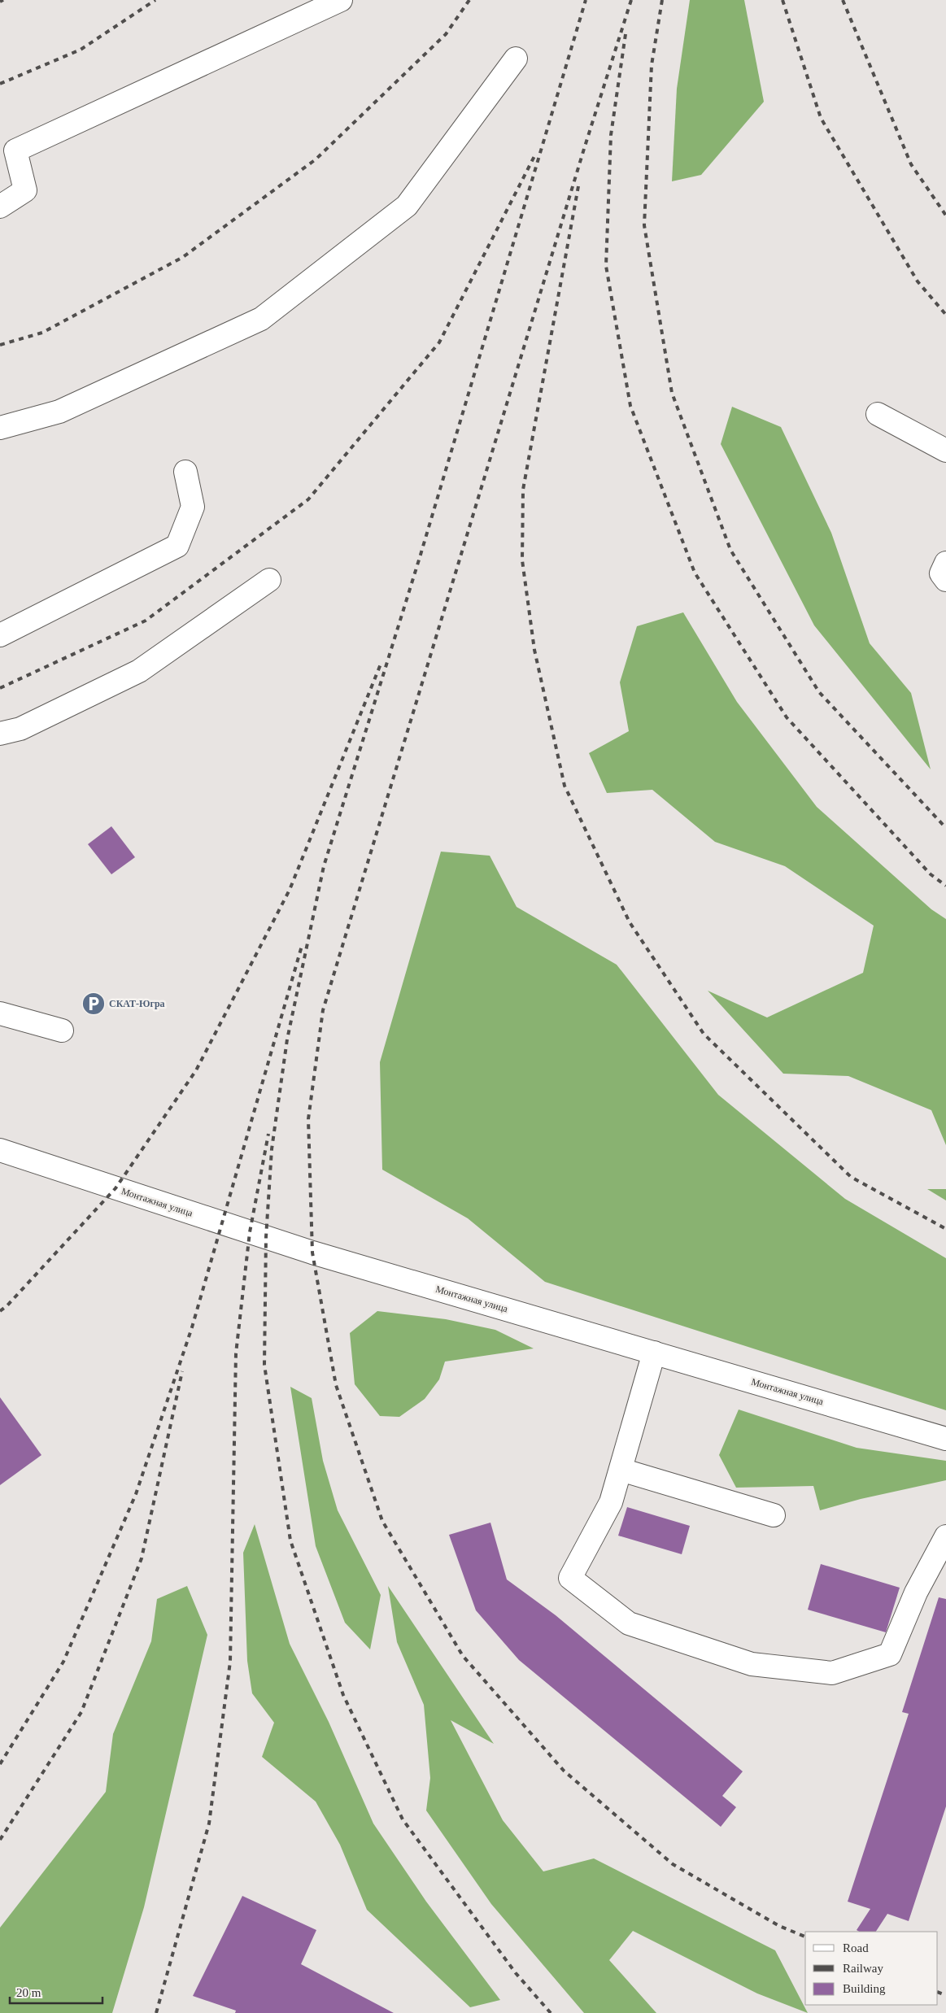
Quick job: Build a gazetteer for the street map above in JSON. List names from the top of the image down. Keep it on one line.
{"streets":{"street":["Монтажная улица"]},"places":{"parking":["СКАТ-Югра"]},"legend":["Road","Railway","Building"],"scale_bar":"20 m"}
